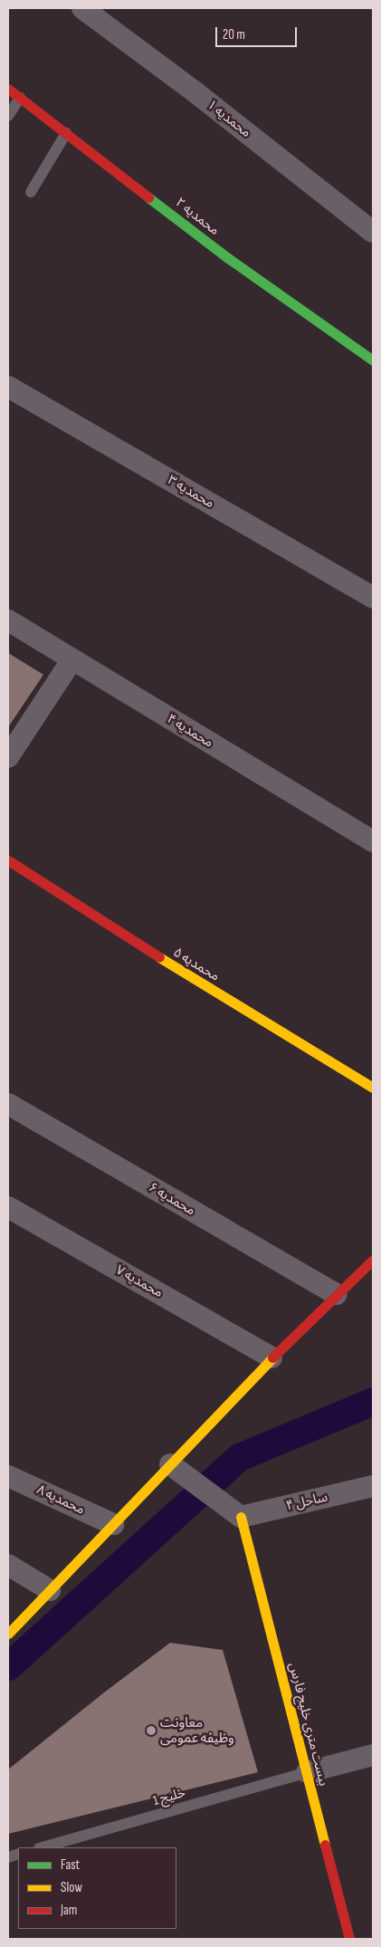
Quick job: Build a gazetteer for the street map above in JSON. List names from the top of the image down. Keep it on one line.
{"streets":{"street":["محمدیه ۱","محمدیه ۲","محمدیه ۳","محمدیه ۴","محمدیه ۵","محمدیه ۶","محمدیه ۷","محمدیه ۸","ساحل ۴","بیست متری خلیج فارس"],"lane":["خليج 1"]},"crossings":[["ساحل ۴","بیست متری خلیج فارس"],["بیست متری خلیج فارس","خليج 1"]],"places":["معاونت وظیفه عمومی"],"legend":["Fast","Slow","Jam"],"scale_bar":"20 m"}
